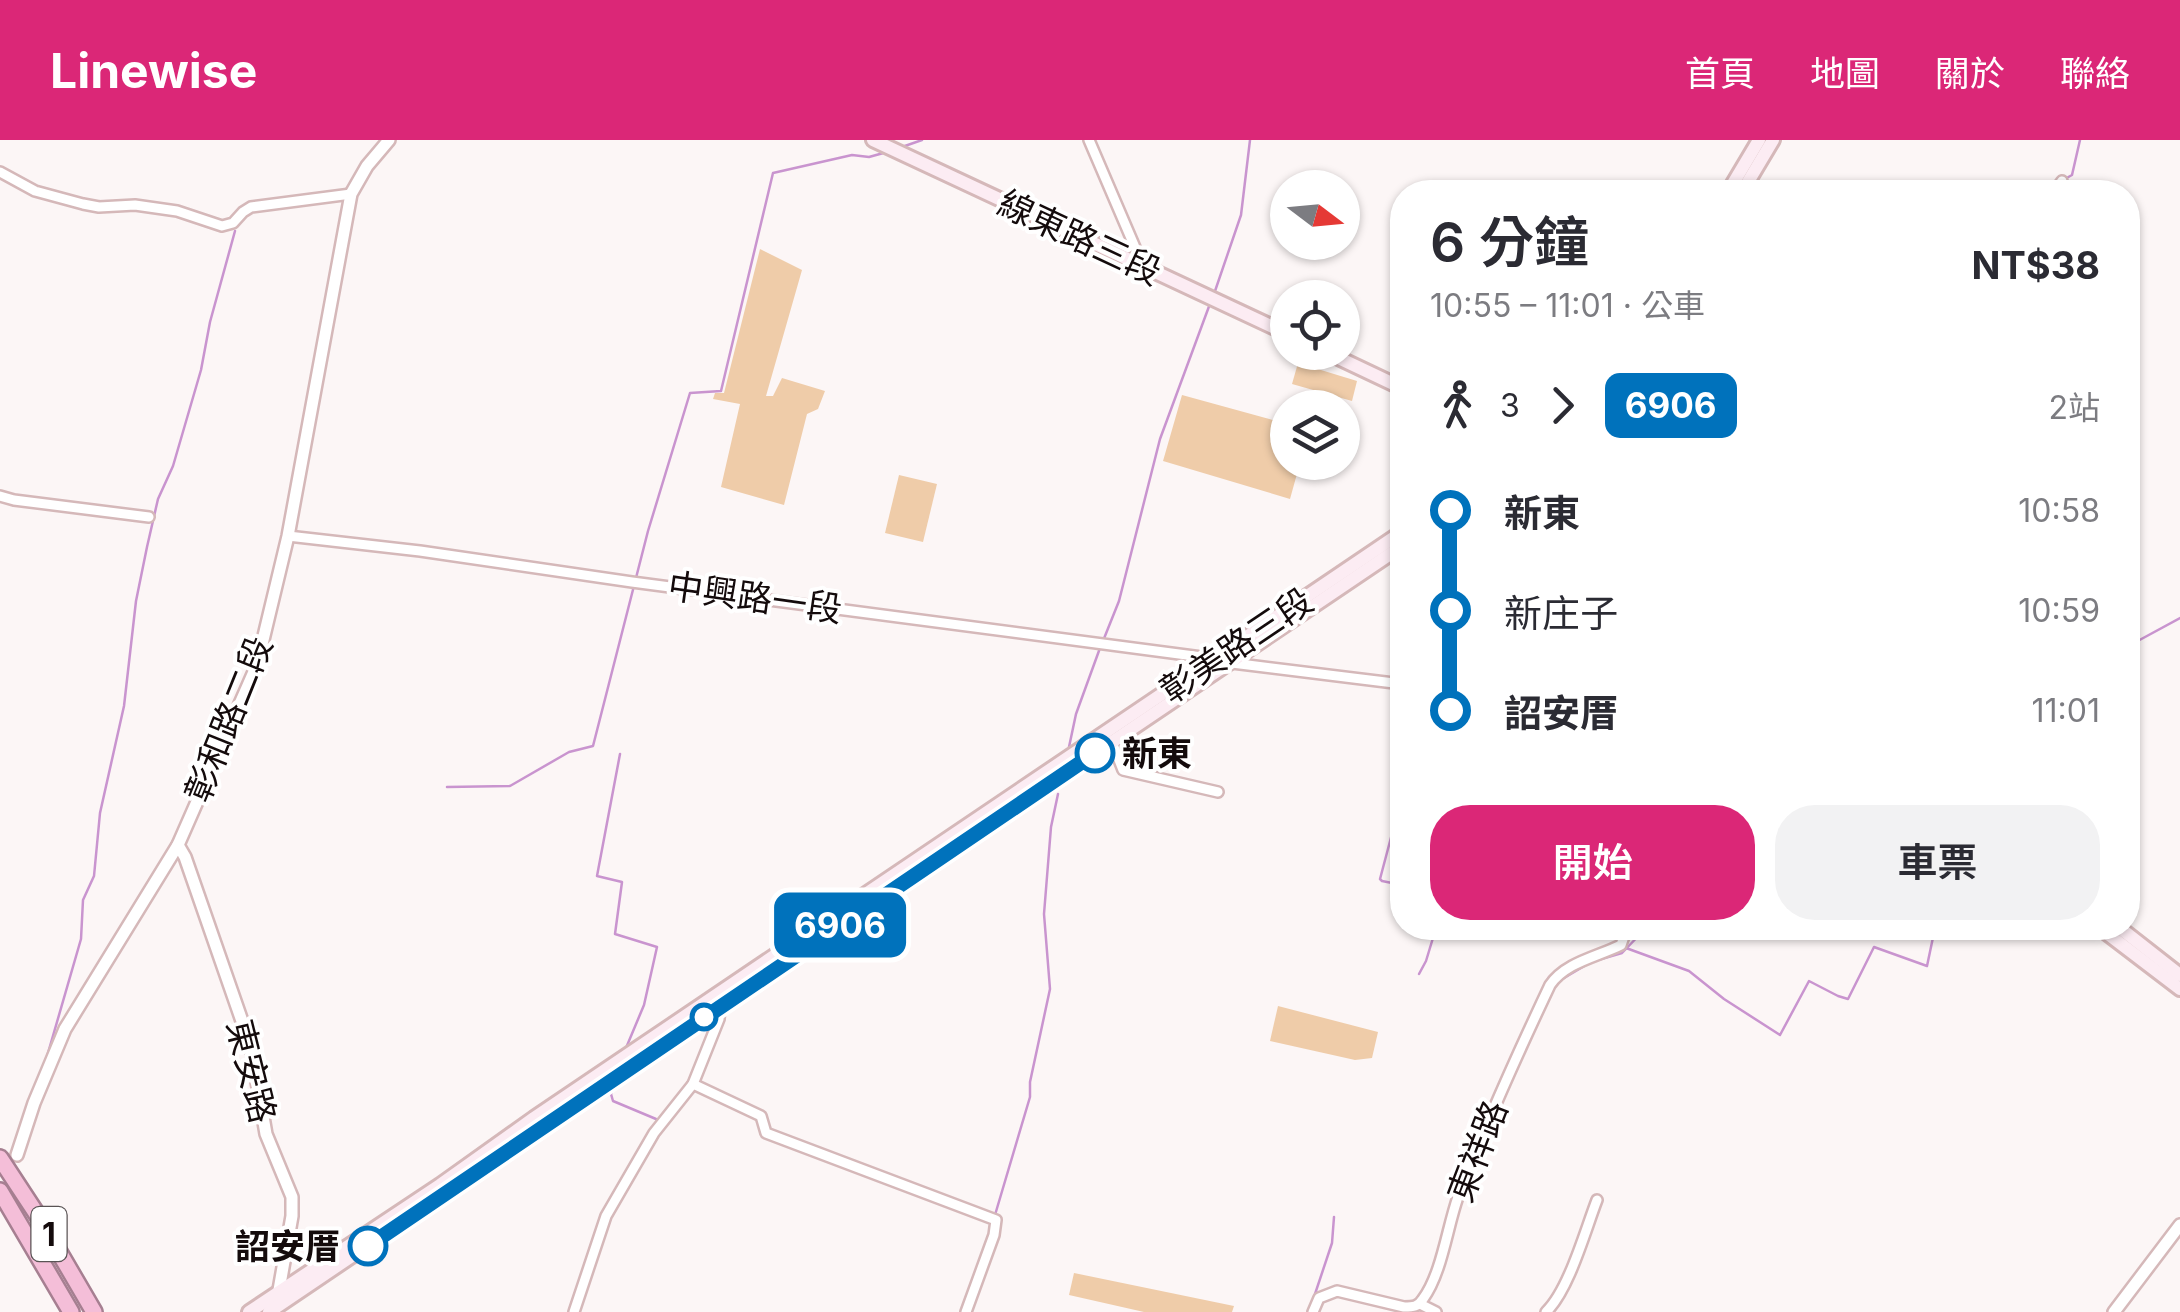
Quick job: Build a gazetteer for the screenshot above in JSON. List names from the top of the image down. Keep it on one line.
{"streets":{"highway":["1"],"main road":["線東路三段","彰美路三段"],"street":["中興路一段","彰和路二段","東安路","東祥路"]},"crossings":[["中興路一段","彰美路三段"],["中興路一段","彰和路二段"],["彰和路二段","東安路"]],"places":["新東","詔安厝"],"lines":["bus line 6906"],"north":"right","page":{"header":"Linewise","nav":["首頁","地圖","關於","聯絡"],"on_map":"6906","heading":["6 分鐘","10:55 – 11:01 · 公車","NT$38"],"legs":["3","6906","2站"],"list":[{"name":"新東","value":"10:58"},{"name":"新庄子","value":"10:59"},{"name":"詔安厝","value":"11:01"}],"buttons":["開始","車票"]}}
